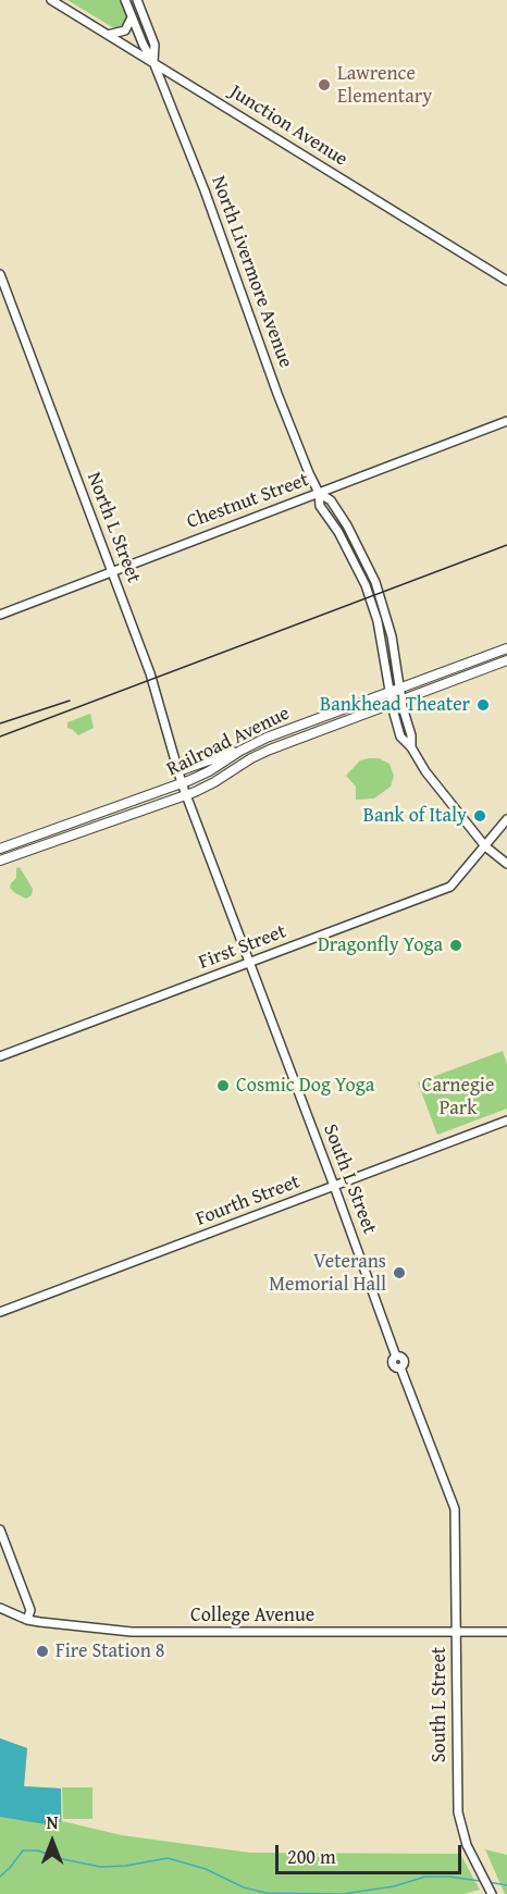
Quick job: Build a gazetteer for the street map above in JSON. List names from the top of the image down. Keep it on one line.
{"streets":{"main road":["Railroad Avenue"],"street":["Junction Avenue","North Livermore Avenue","Chestnut Street","North L Street","First Street","South L Street","Fourth Street","College Avenue"]},"crossings":[["Junction Avenue","North Livermore Avenue"],["North Livermore Avenue","Chestnut Street"],["North Livermore Avenue","Railroad Avenue"],["North Livermore Avenue","First Street"],["Chestnut Street","North L Street"],["North L Street","Railroad Avenue"],["North L Street","South L Street"],["Railroad Avenue","South L Street"],["First Street","South L Street"],["South L Street","Fourth Street"],["South L Street","College Avenue"]],"parks":["Carnegie Park"],"places":["Lawrence Elementary","Bankhead Theater","Bank of Italy","Dragonfly Yoga","Cosmic Dog Yoga","Veterans Memorial Hall","Fire Station 8"],"scale_bar":"200 m","north":"top"}
